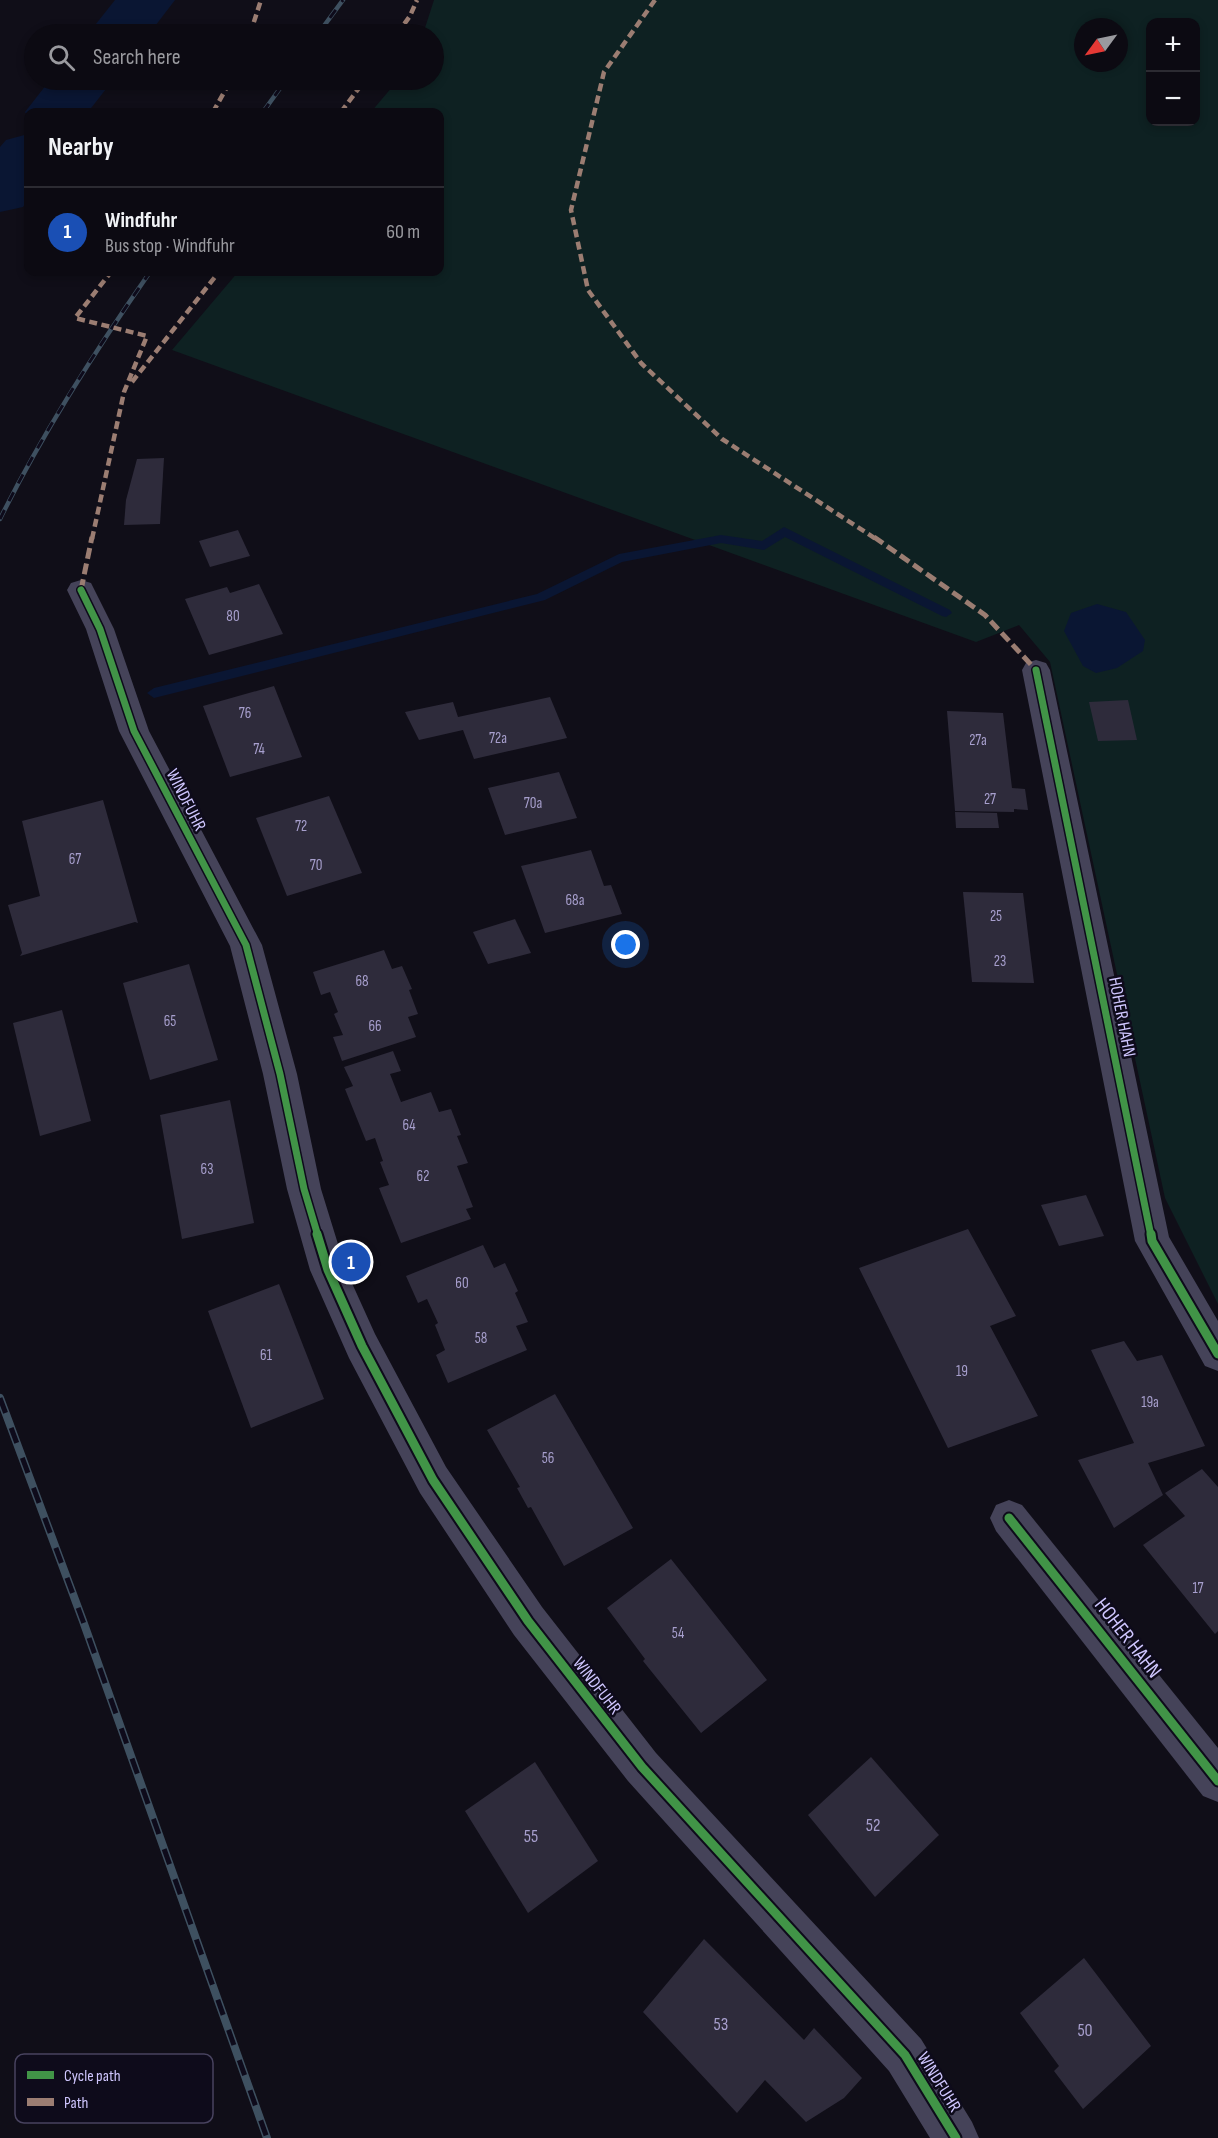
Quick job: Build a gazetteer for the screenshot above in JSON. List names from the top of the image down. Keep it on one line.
{"streets":{"street":["WINDFUHR","HOHER HAHN"]},"house_numbers":["80","76","72a","27a","74","27","70a","72","67","70","68a","25","23","68","65","66","64","63","62","60","58","61","19","19a","56","17","54","52","55","53","50"],"legend":["Cycle path","Path"],"north":"bottom left","page":{"map_buttons":["+","−"],"search":"Search here","heading":"Nearby","list":[{"mark":"1","name":"Windfuhr","note":"Bus stop · Windfuhr","value":"60 m"}],"pins":"1"}}
